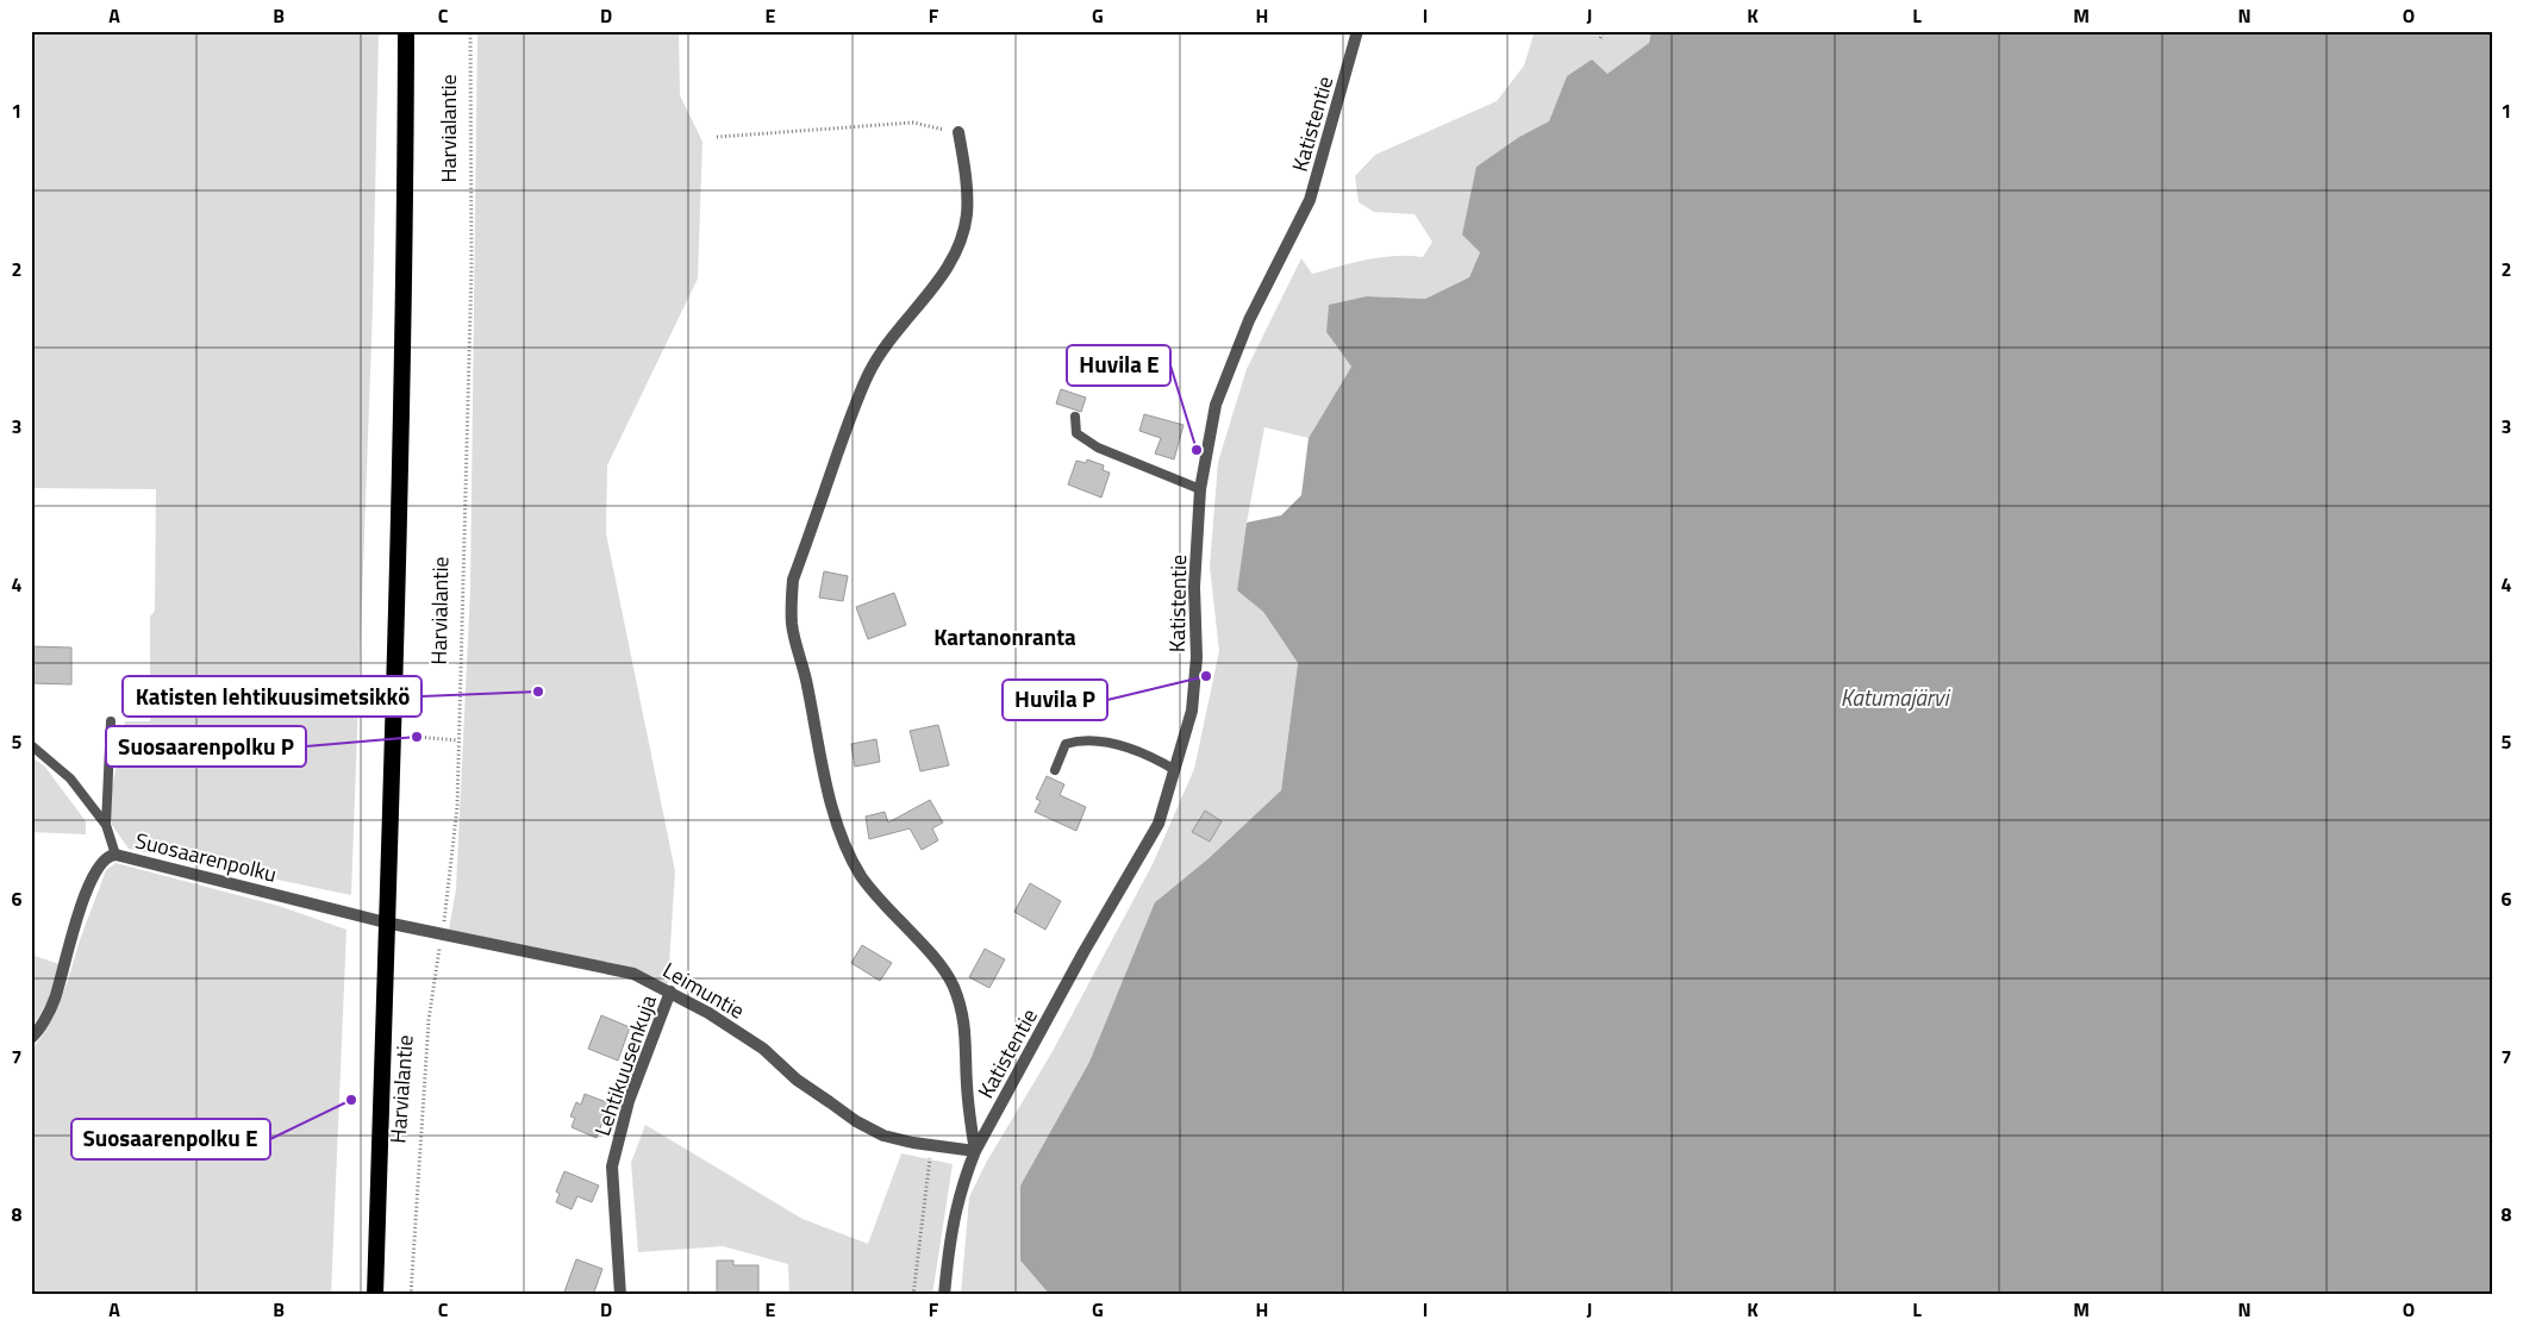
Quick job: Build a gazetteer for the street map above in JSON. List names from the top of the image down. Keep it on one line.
{"streets":{"highway":["Harvialantie"],"street":["Katistentie","Suosaarenpolku","Leimuntie","Lehtikuusenkuja"]},"crossings":[["Katistentie","Leimuntie"],["Harvialantie","Suosaarenpolku"],["Harvialantie","Leimuntie"],["Suosaarenpolku","Leimuntie"],["Leimuntie","Lehtikuusenkuja"]],"districts":["Kartanonranta"],"water":["Katumajärvi"],"places":["Huvila E","Huvila P","Katisten lehtikuusimetsikkö","Suosaarenpolku P","Suosaarenpolku E"],"grid":{"columns":["A","B","C","D","E","F","G","H","I","J","K","L","M","N","O"],"rows":["1","2","3","4","5","6","7","8"]}}
